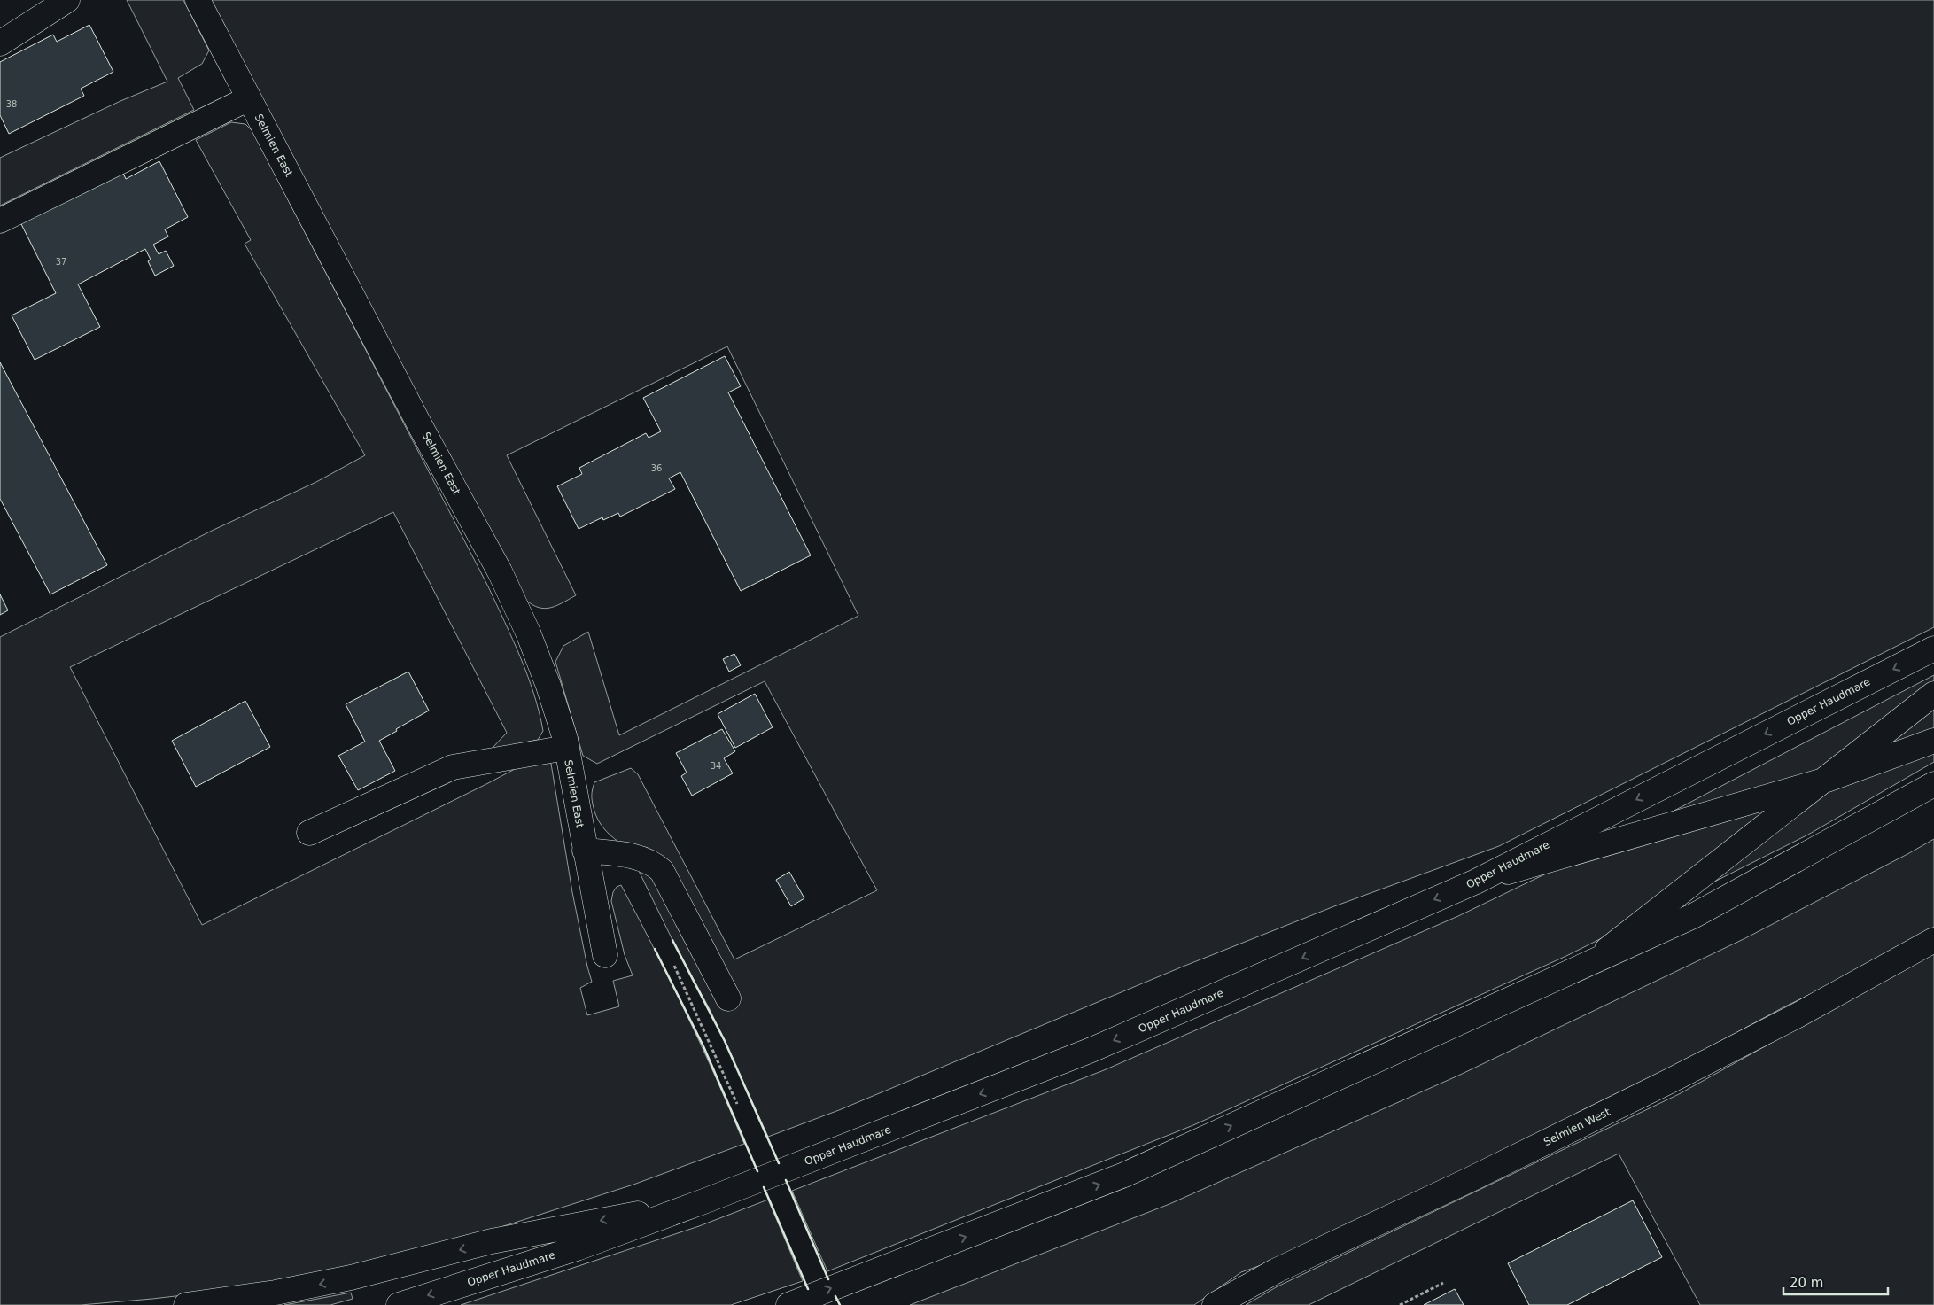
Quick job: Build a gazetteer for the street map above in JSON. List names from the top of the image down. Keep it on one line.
{"streets":{"main road":["Selmien East","Opper Haudmare","Selmien West"]},"house_numbers":["38","37","36","34"],"scale_bar":"20 m"}
